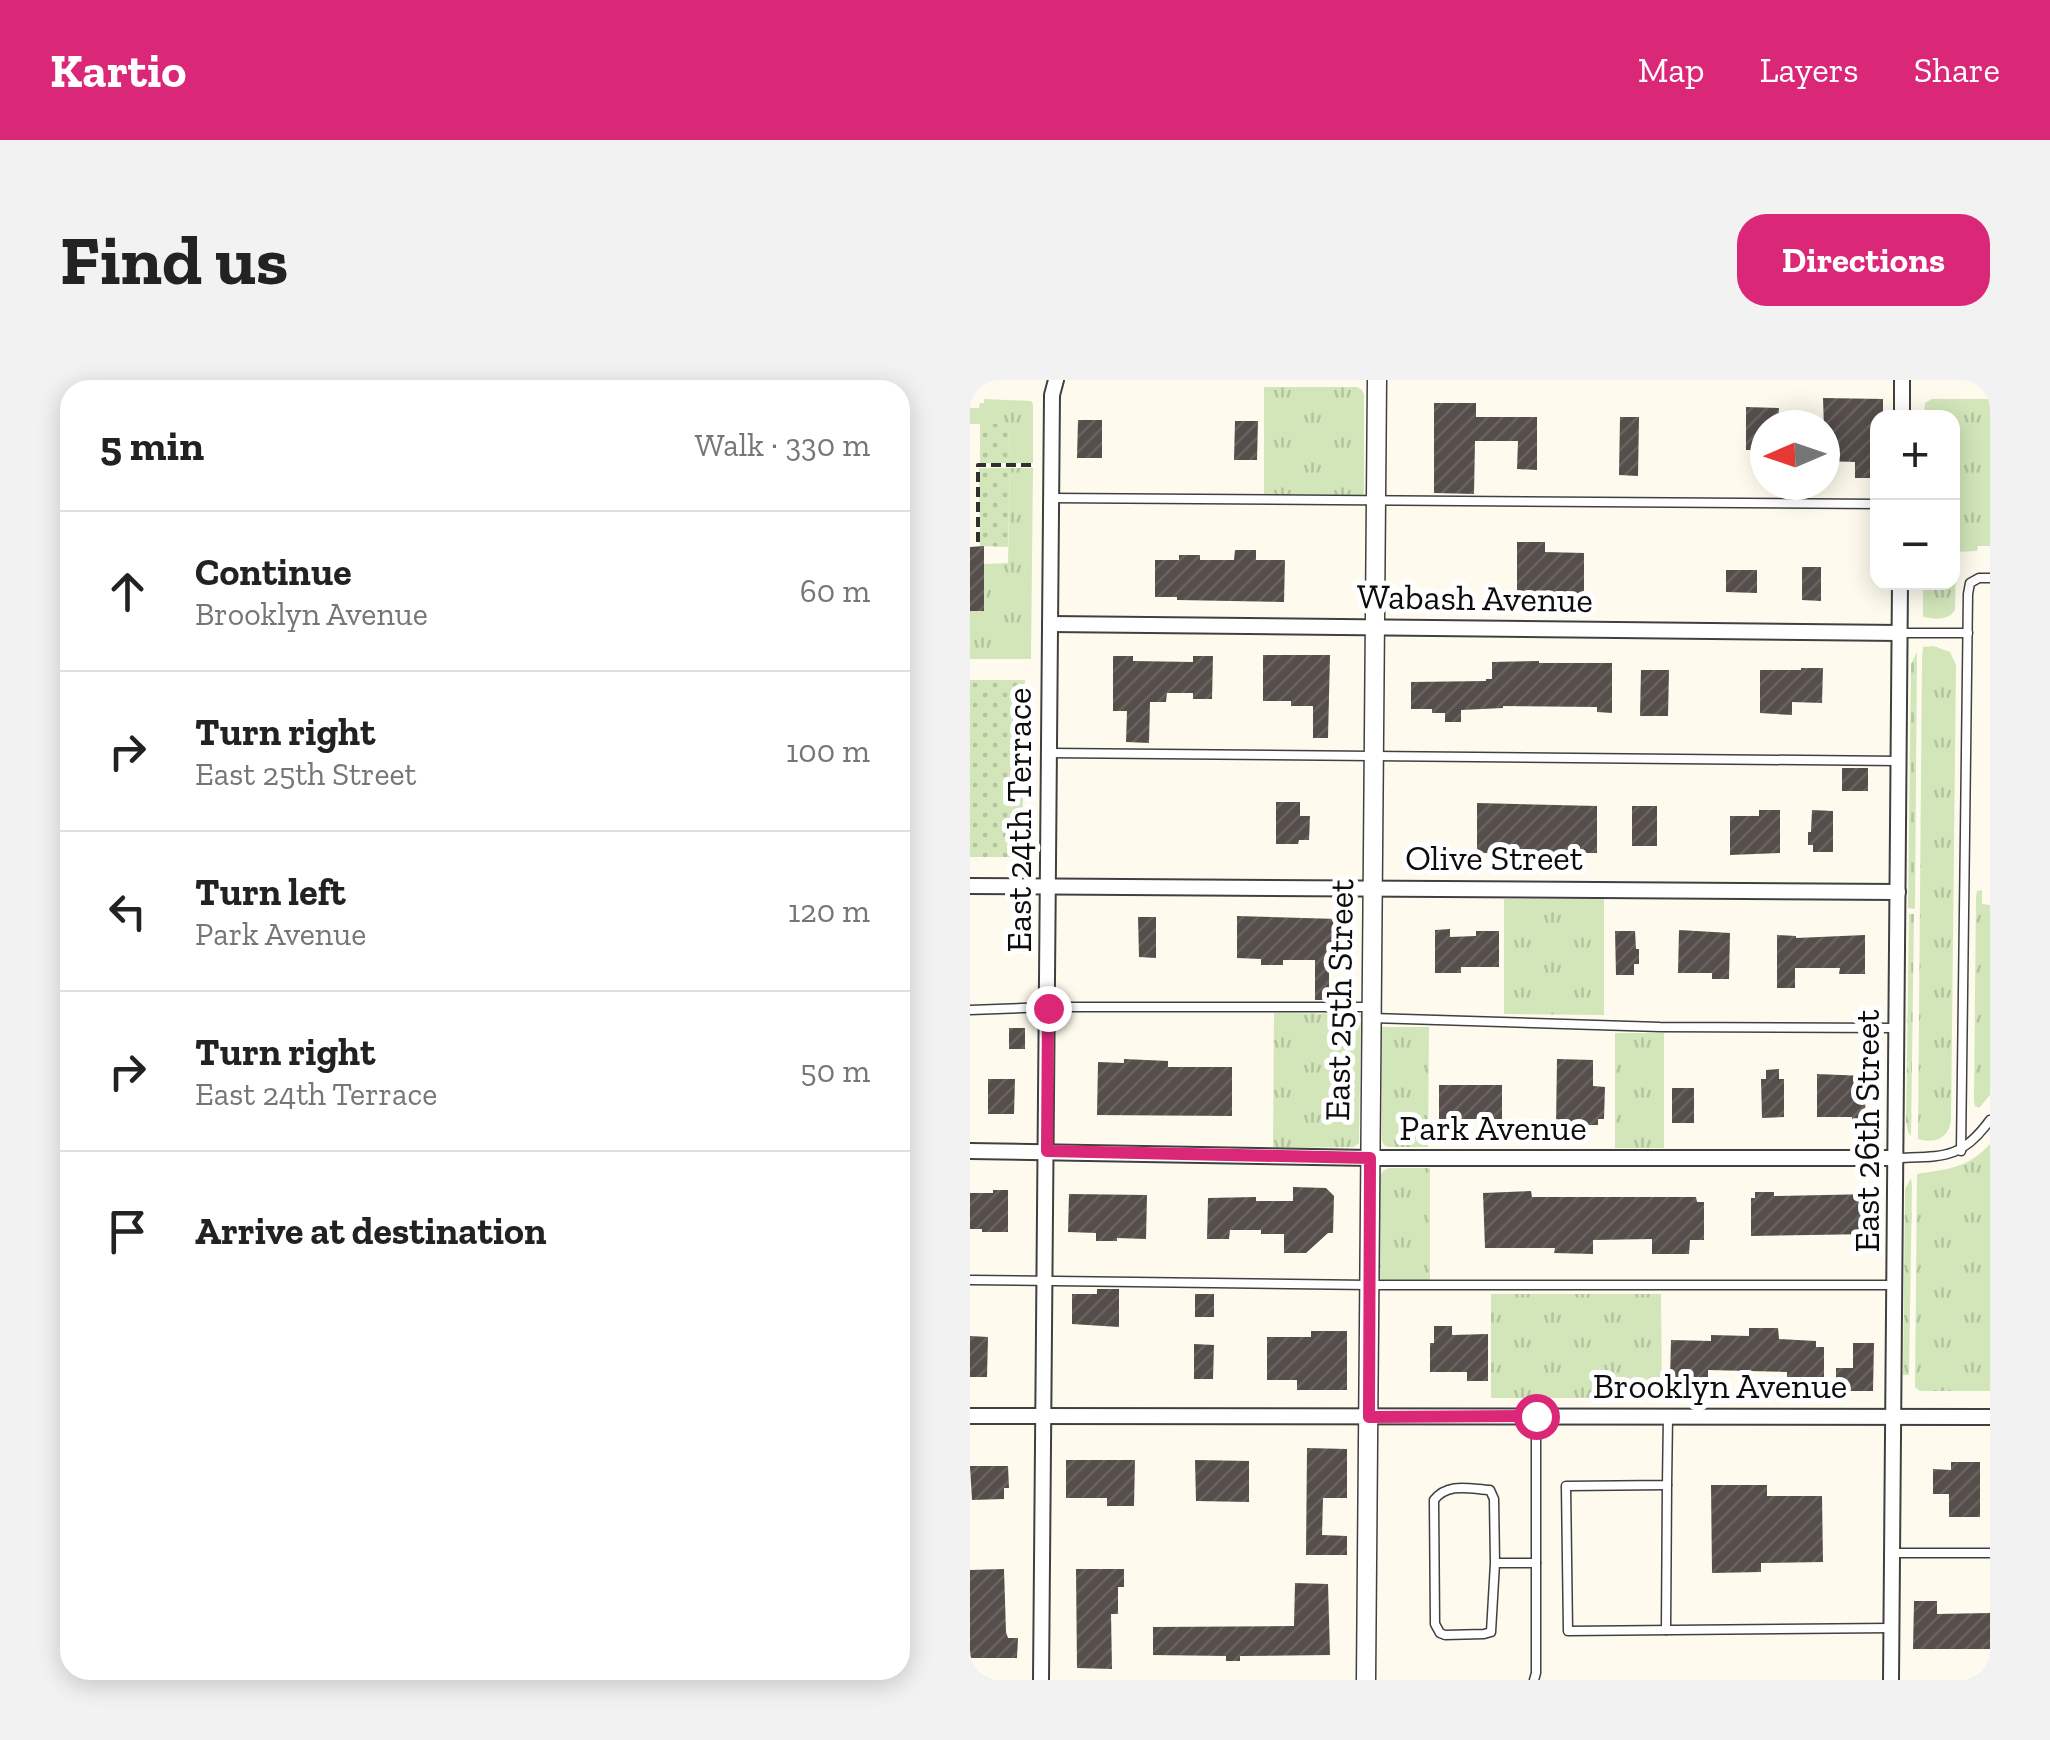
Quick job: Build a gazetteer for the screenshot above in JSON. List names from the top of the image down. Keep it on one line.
{"streets":{"street":["Wabash Avenue","East 24th Terrace","Olive Street","East 25th Street","Park Avenue","East 26th Street","Brooklyn Avenue"]},"crossings":[["Wabash Avenue","East 24th Terrace"],["Wabash Avenue","East 25th Street"],["Wabash Avenue","East 26th Street"],["East 24th Terrace","Olive Street"],["East 24th Terrace","Park Avenue"],["East 24th Terrace","Brooklyn Avenue"],["Olive Street","East 25th Street"],["Olive Street","East 26th Street"],["East 25th Street","Park Avenue"],["East 25th Street","Brooklyn Avenue"],["Park Avenue","East 26th Street"],["East 26th Street","Brooklyn Avenue"]],"north":"left","page":{"header":"Kartio","nav":["Map","Layers","Share"],"buttons":"Directions","title":"Find us","heading":["5 min","Walk · 330 m"],"map_buttons":["+","−"],"list":[["Continue","Brooklyn Avenue","60 m"],["Turn right","East 25th Street","100 m"],["Turn left","Park Avenue","120 m"],["Turn right","East 24th Terrace","50 m"],"Arrive at destination"]}}
